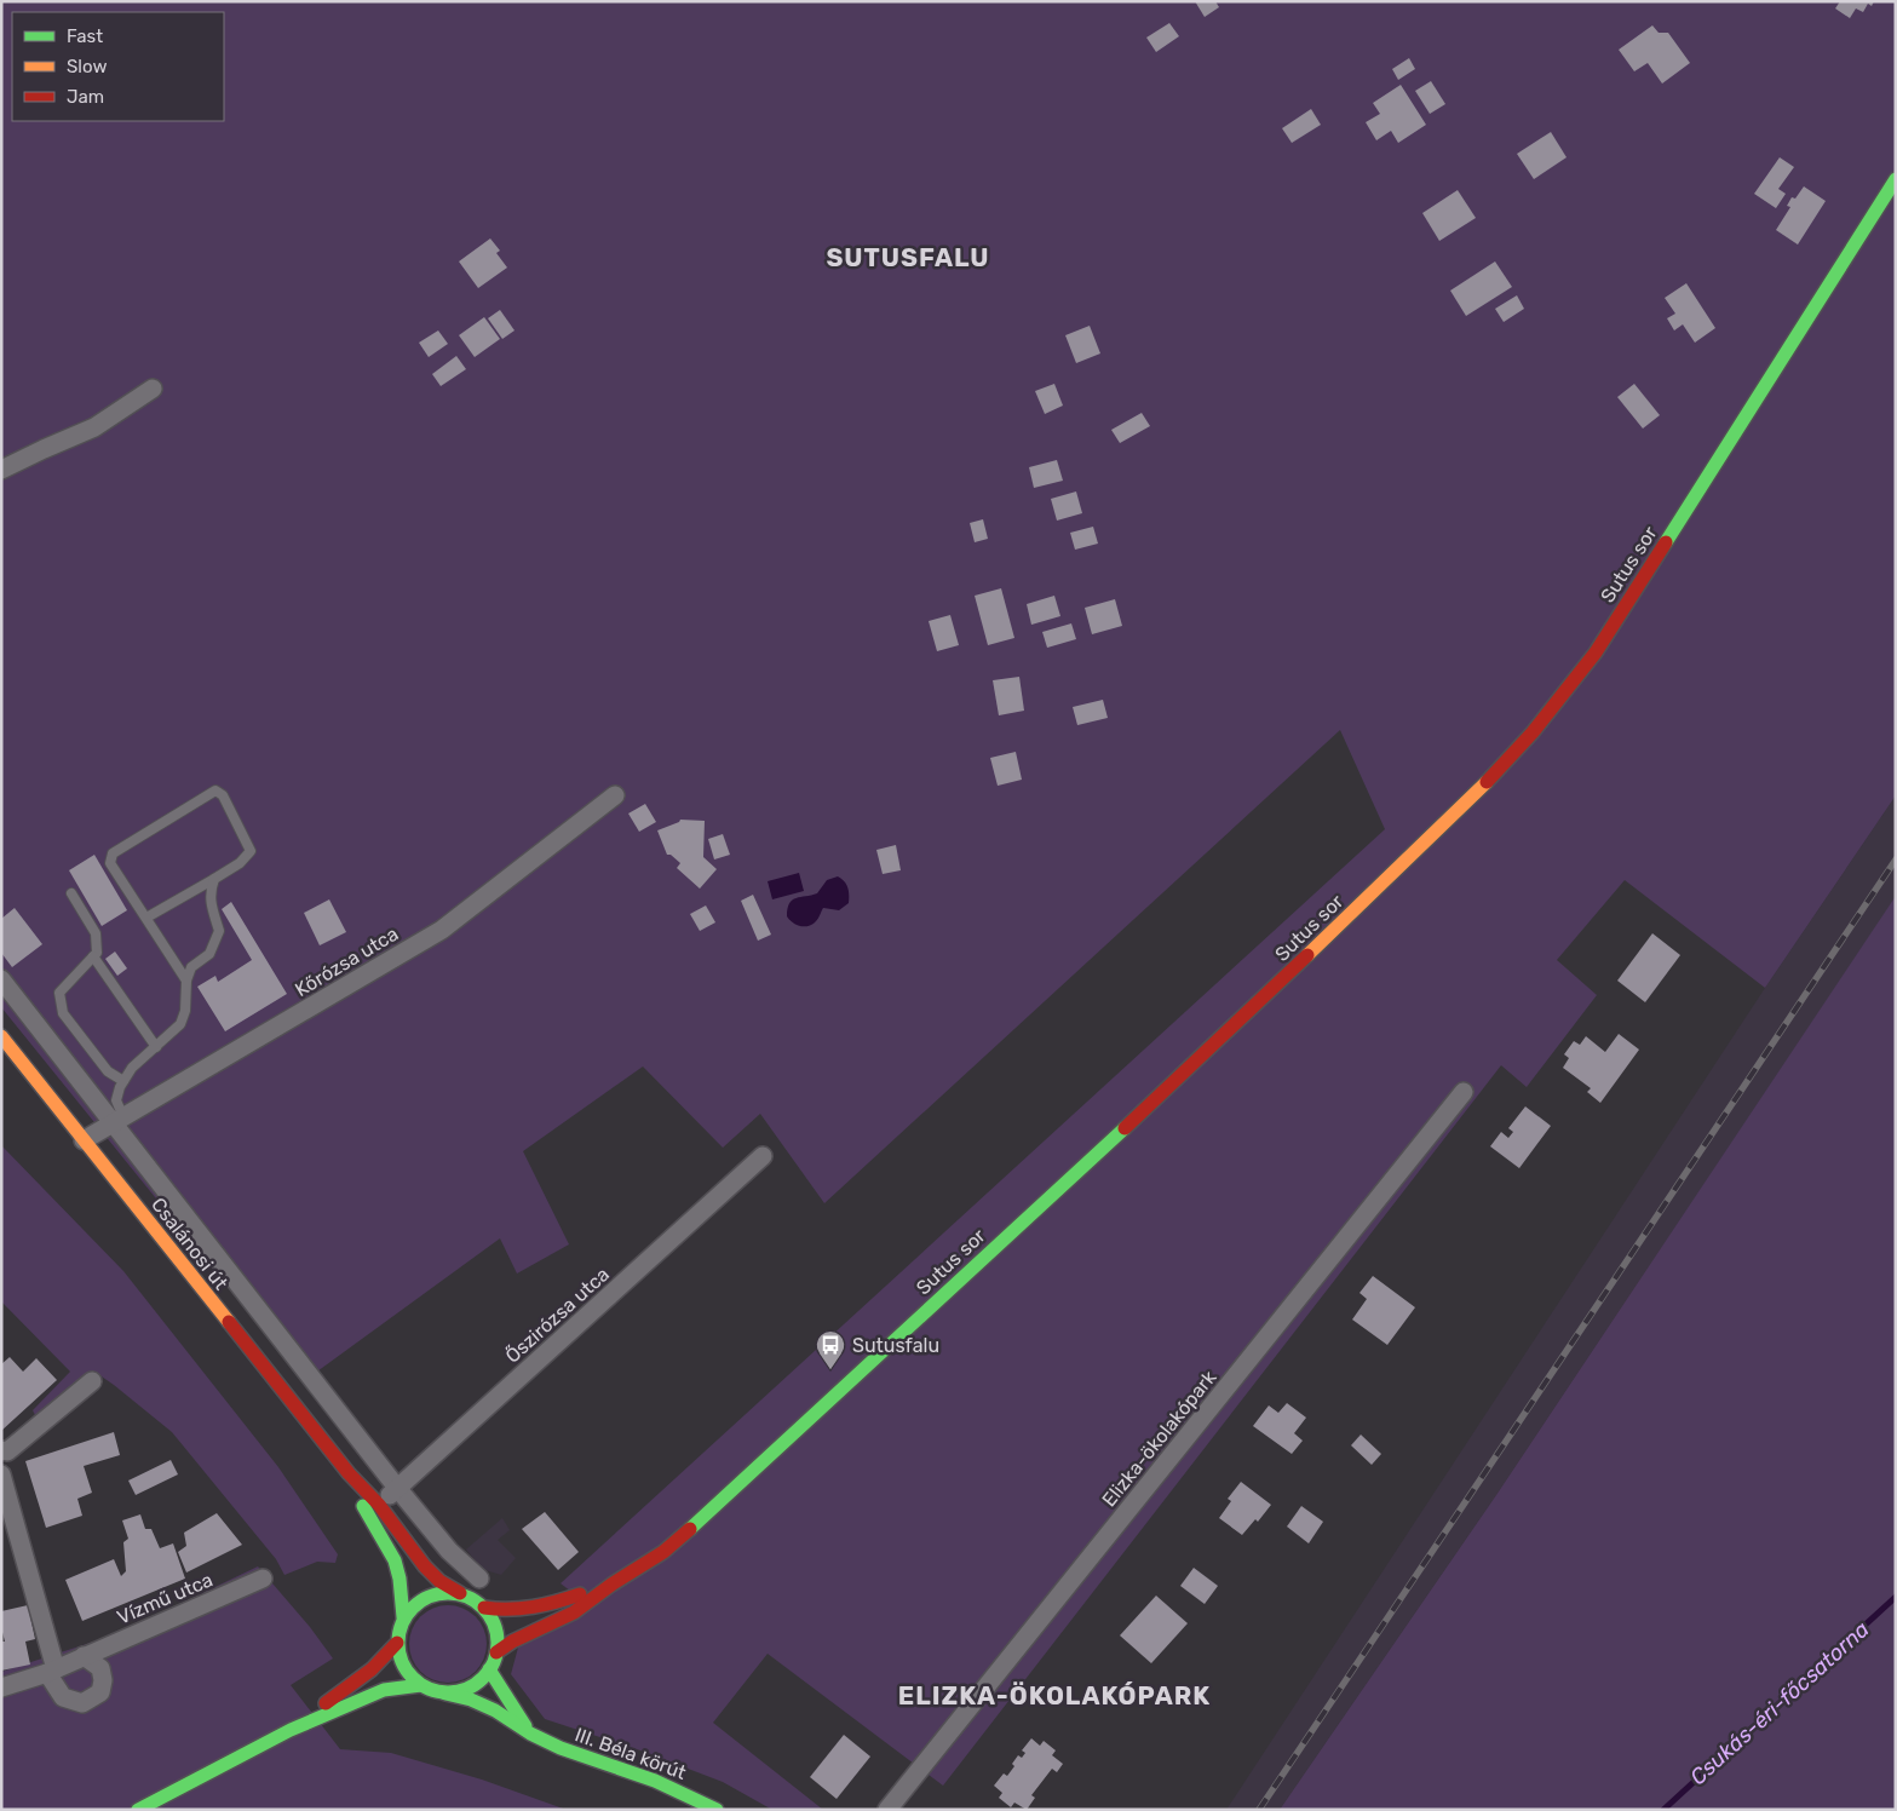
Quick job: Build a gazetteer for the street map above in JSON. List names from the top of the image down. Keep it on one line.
{"streets":{"main road":["Sutus sor","Csalánosi út","III. Béla körút"],"street":["Kőrózsa utca","Őszirózsa utca","Elizka-ökolakópark","Vízmű utca"]},"crossings":[["Kőrózsa utca","Csalánosi út"],["Csalánosi út","Őszirózsa utca"],["Csalánosi út","III. Béla körút"]],"districts":["SUTUSFALU","ELIZKA-ÖKOLAKÓPARK"],"water":["Csukás-éri-főcsatorna"],"places":{"bus stop":["Sutusfalu"]},"legend":["Fast","Slow","Jam"]}
